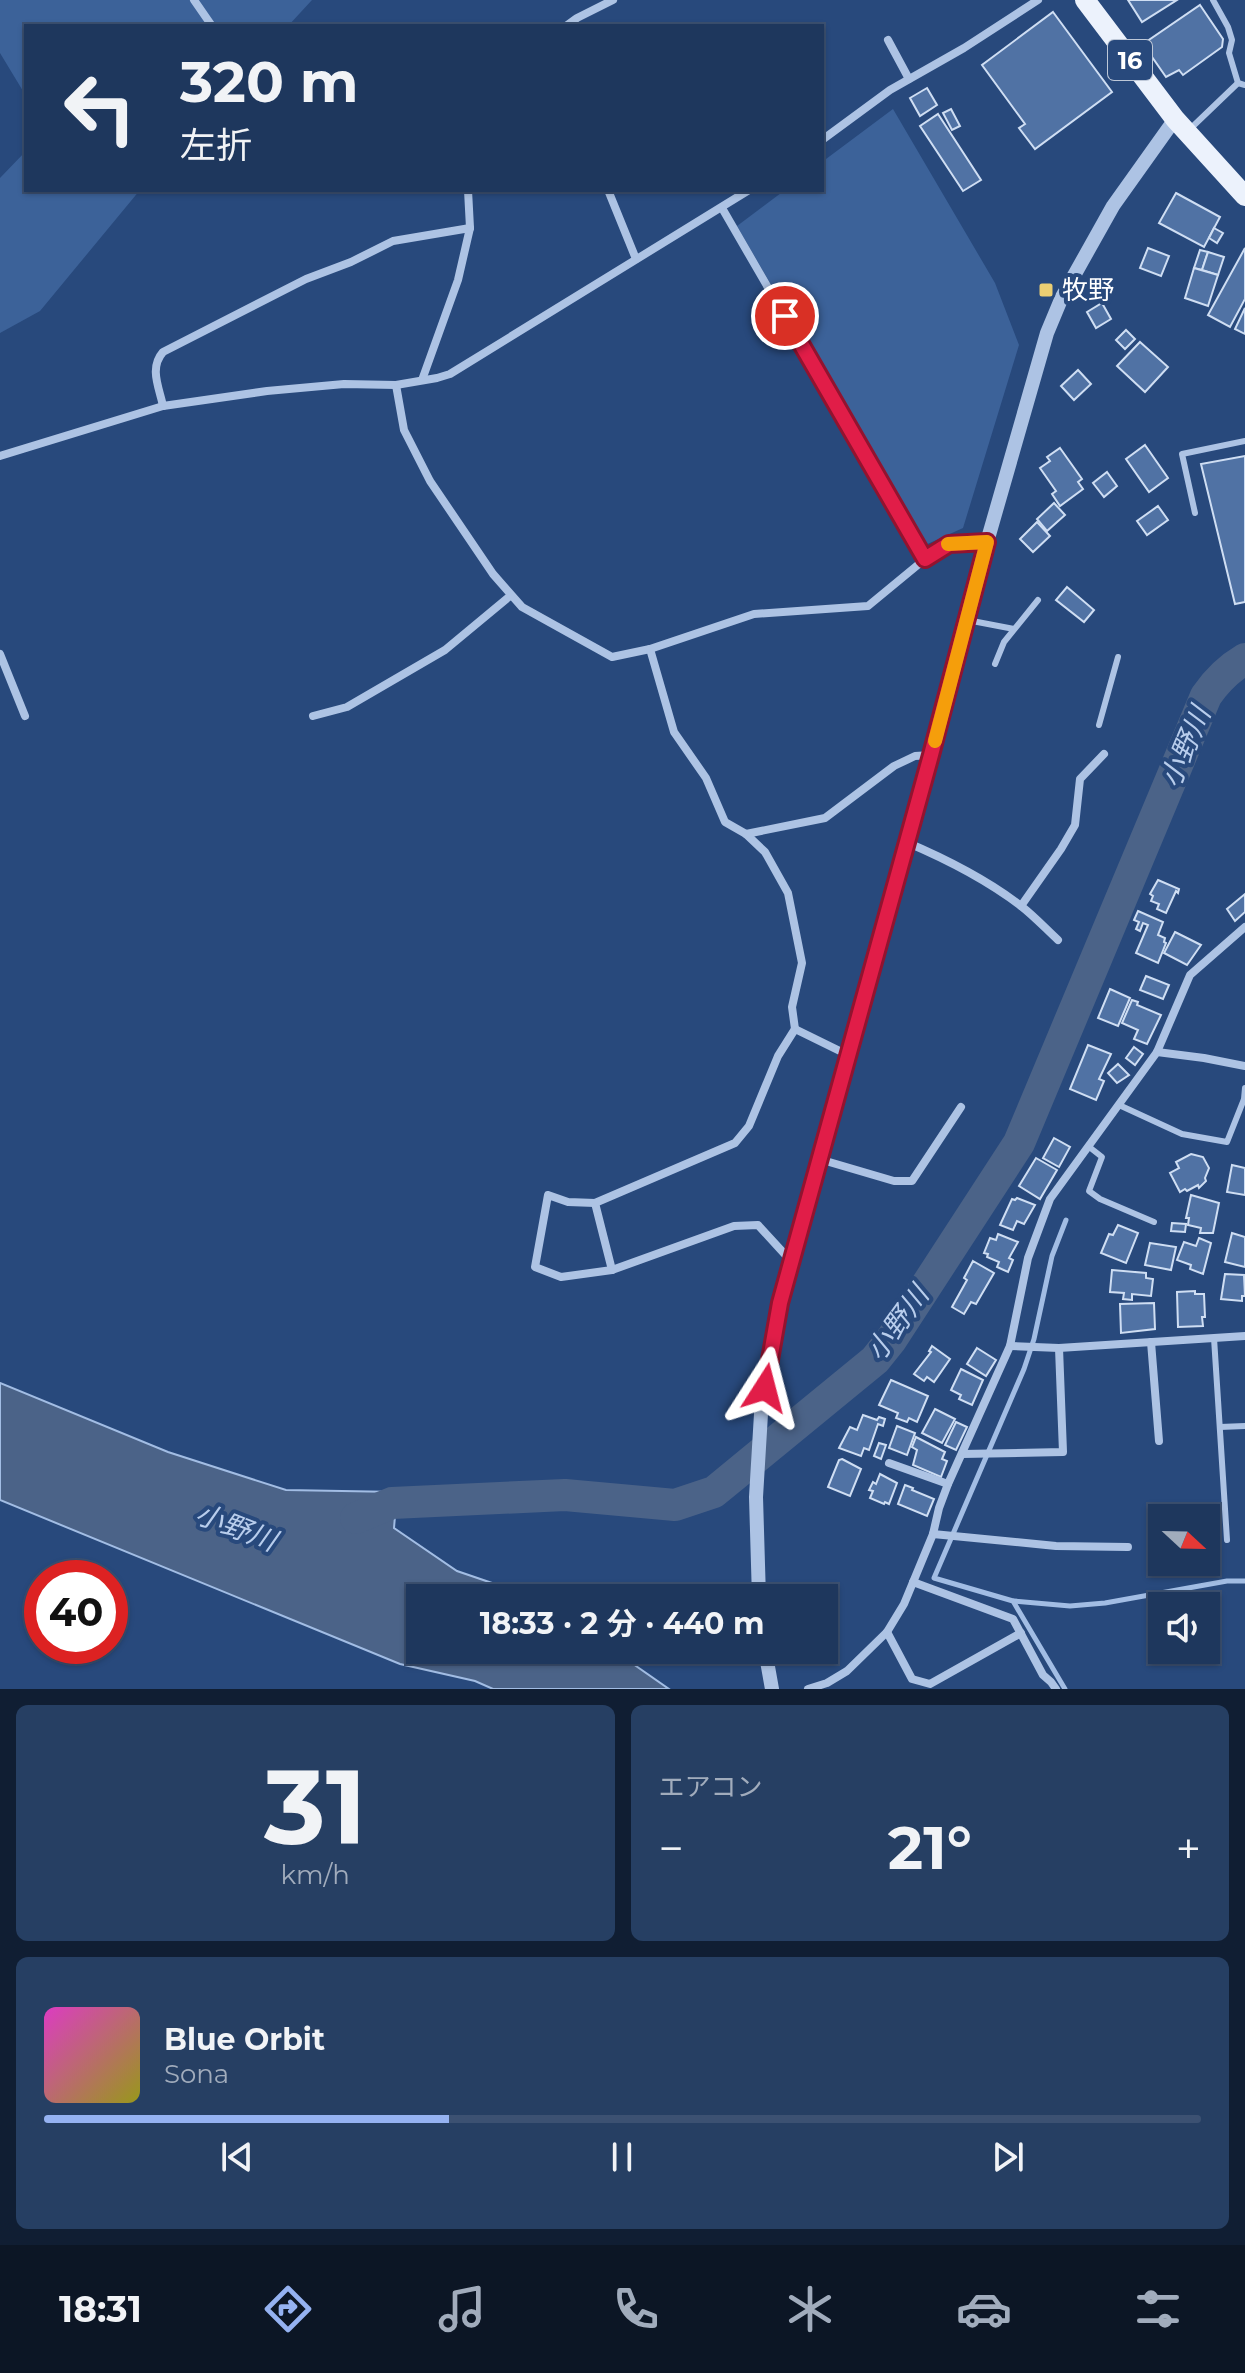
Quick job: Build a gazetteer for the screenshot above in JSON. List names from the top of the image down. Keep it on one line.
{"streets":{"main road":["16"]},"water":["小野川"],"places":{"transit":["牧野"]},"north":"right","page":{"turn":["320 m","左折"],"limit":"40","trip":"18:33 · 2 分 · 440 m","tile":[["31","km/h"],"エアコン"],"heat":["−","21°","+"],"song":["Blue Orbit","Sona"],"tabs":"18:31"}}
